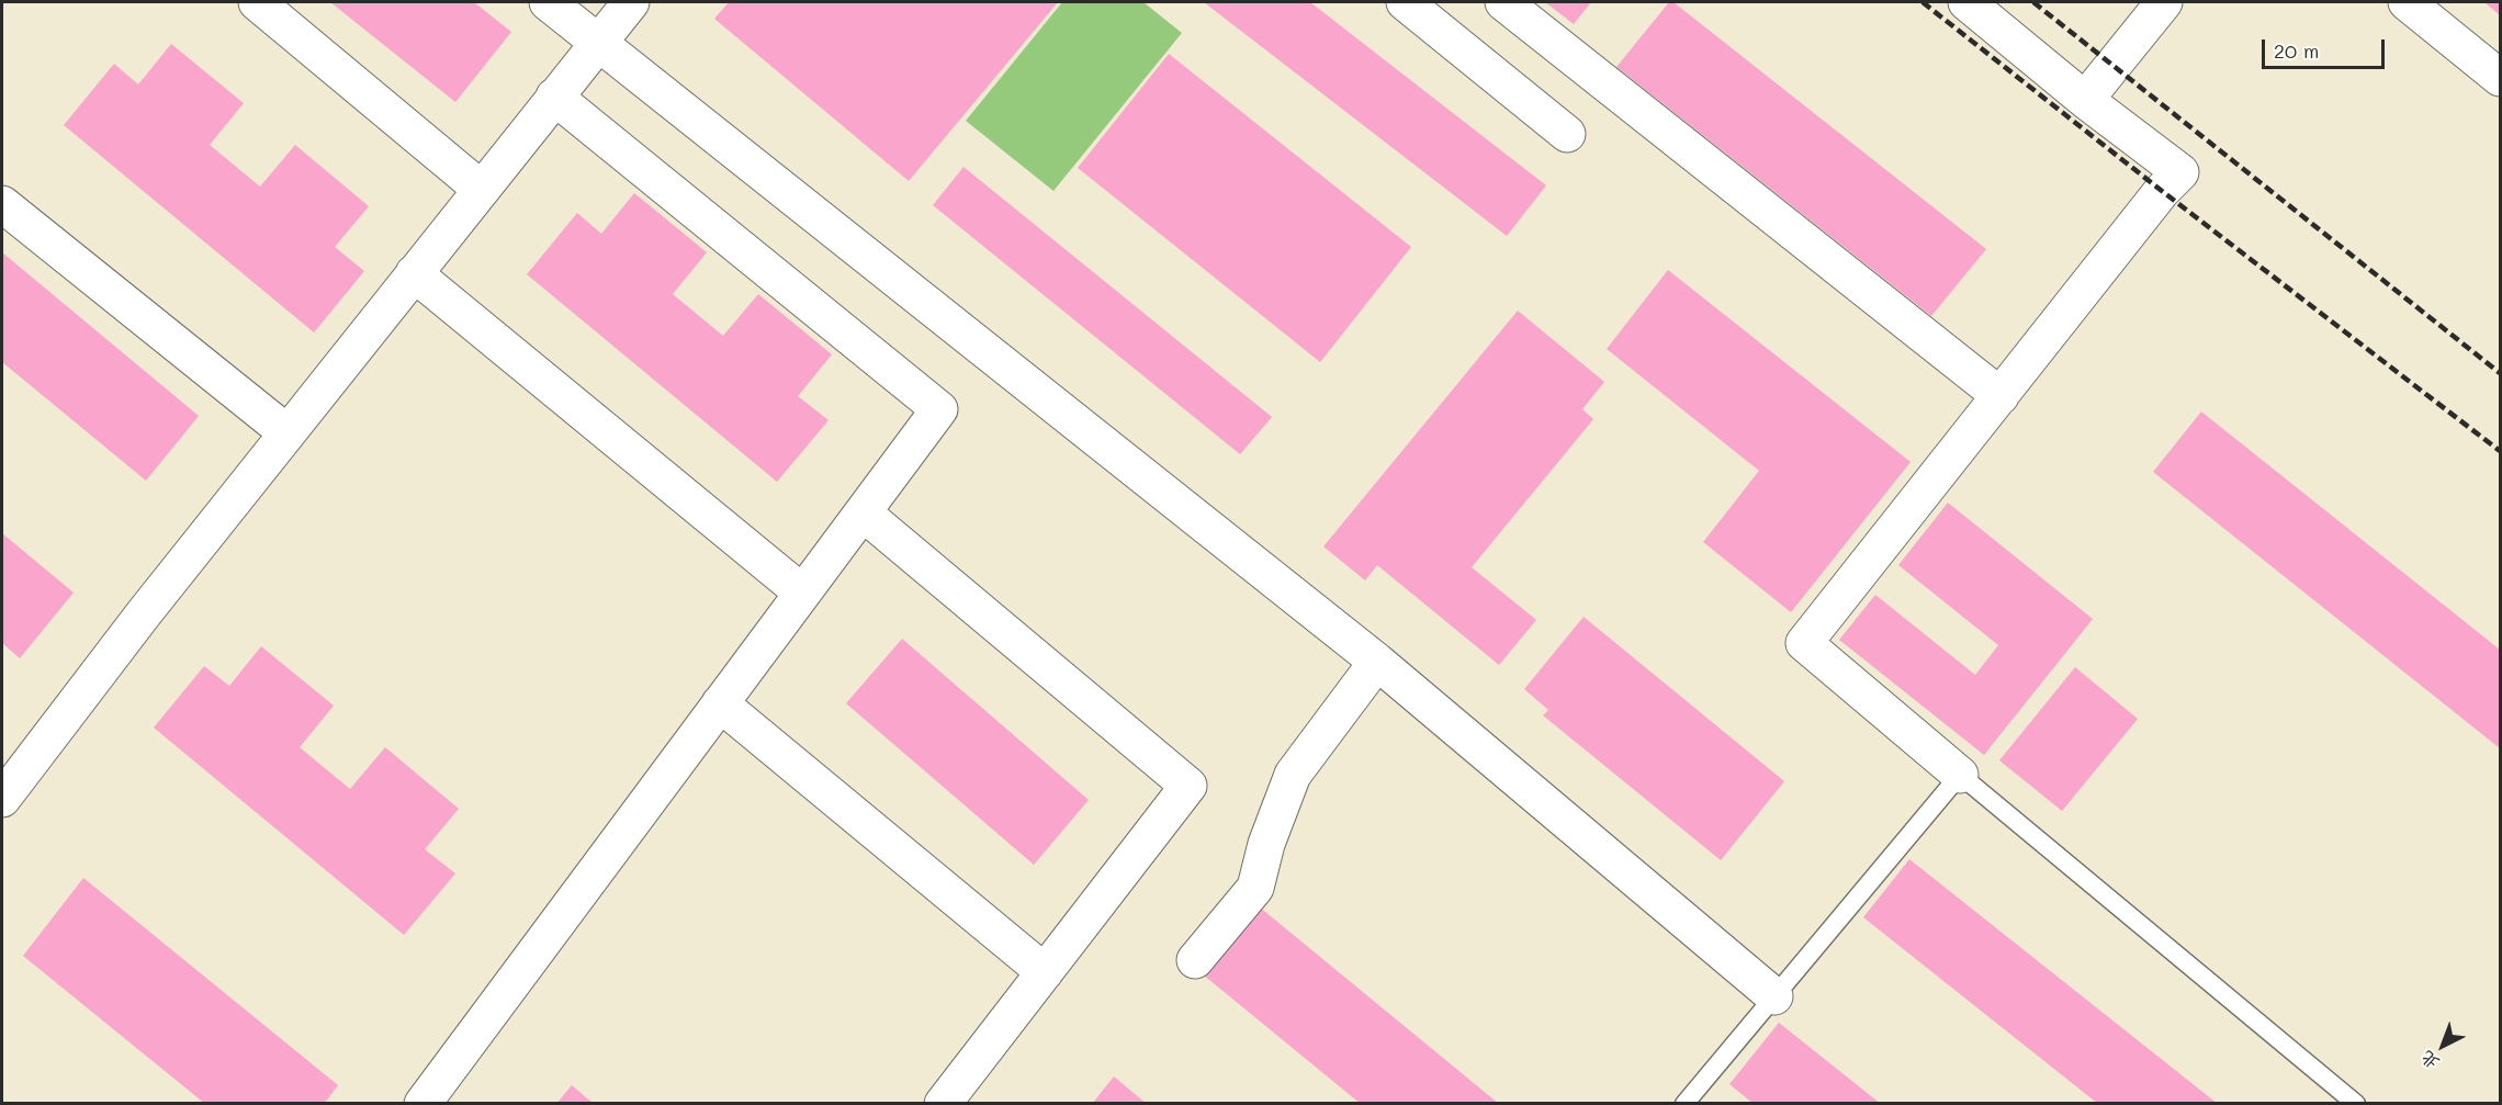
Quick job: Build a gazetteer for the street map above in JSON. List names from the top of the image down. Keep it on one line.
{"scale_bar":"20 m","north":"bottom left"}
